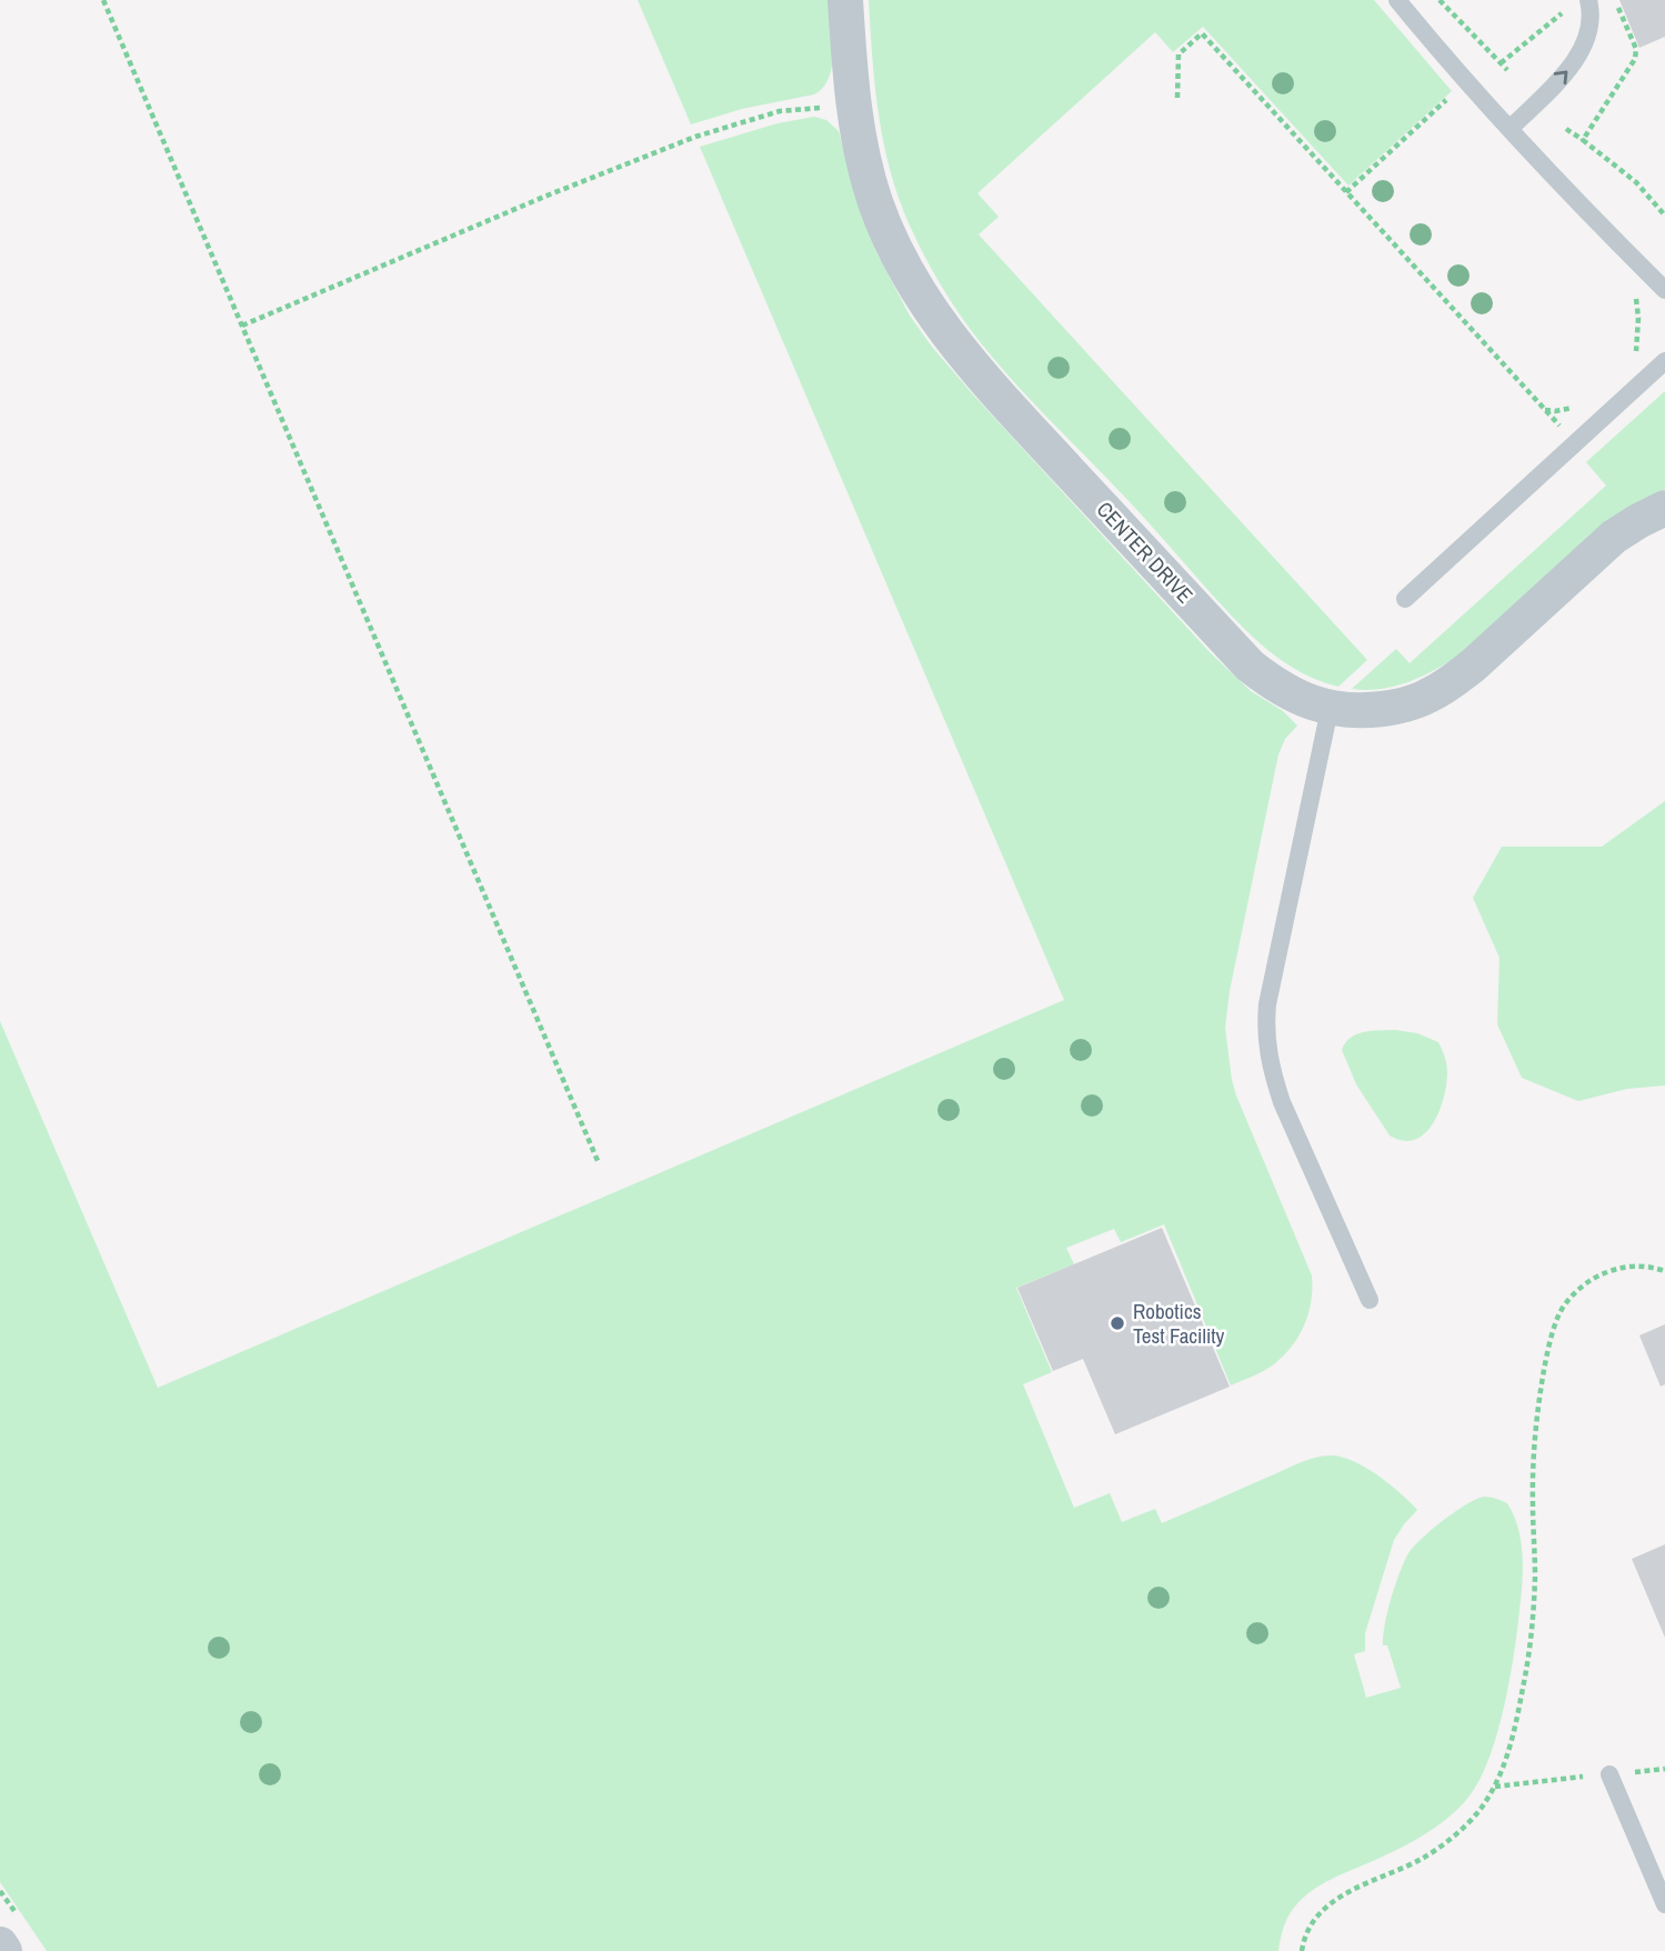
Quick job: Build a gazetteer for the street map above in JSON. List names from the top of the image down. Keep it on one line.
{"streets":{"street":["CENTER DRIVE"]},"places":["Robotics Test Facility"]}
